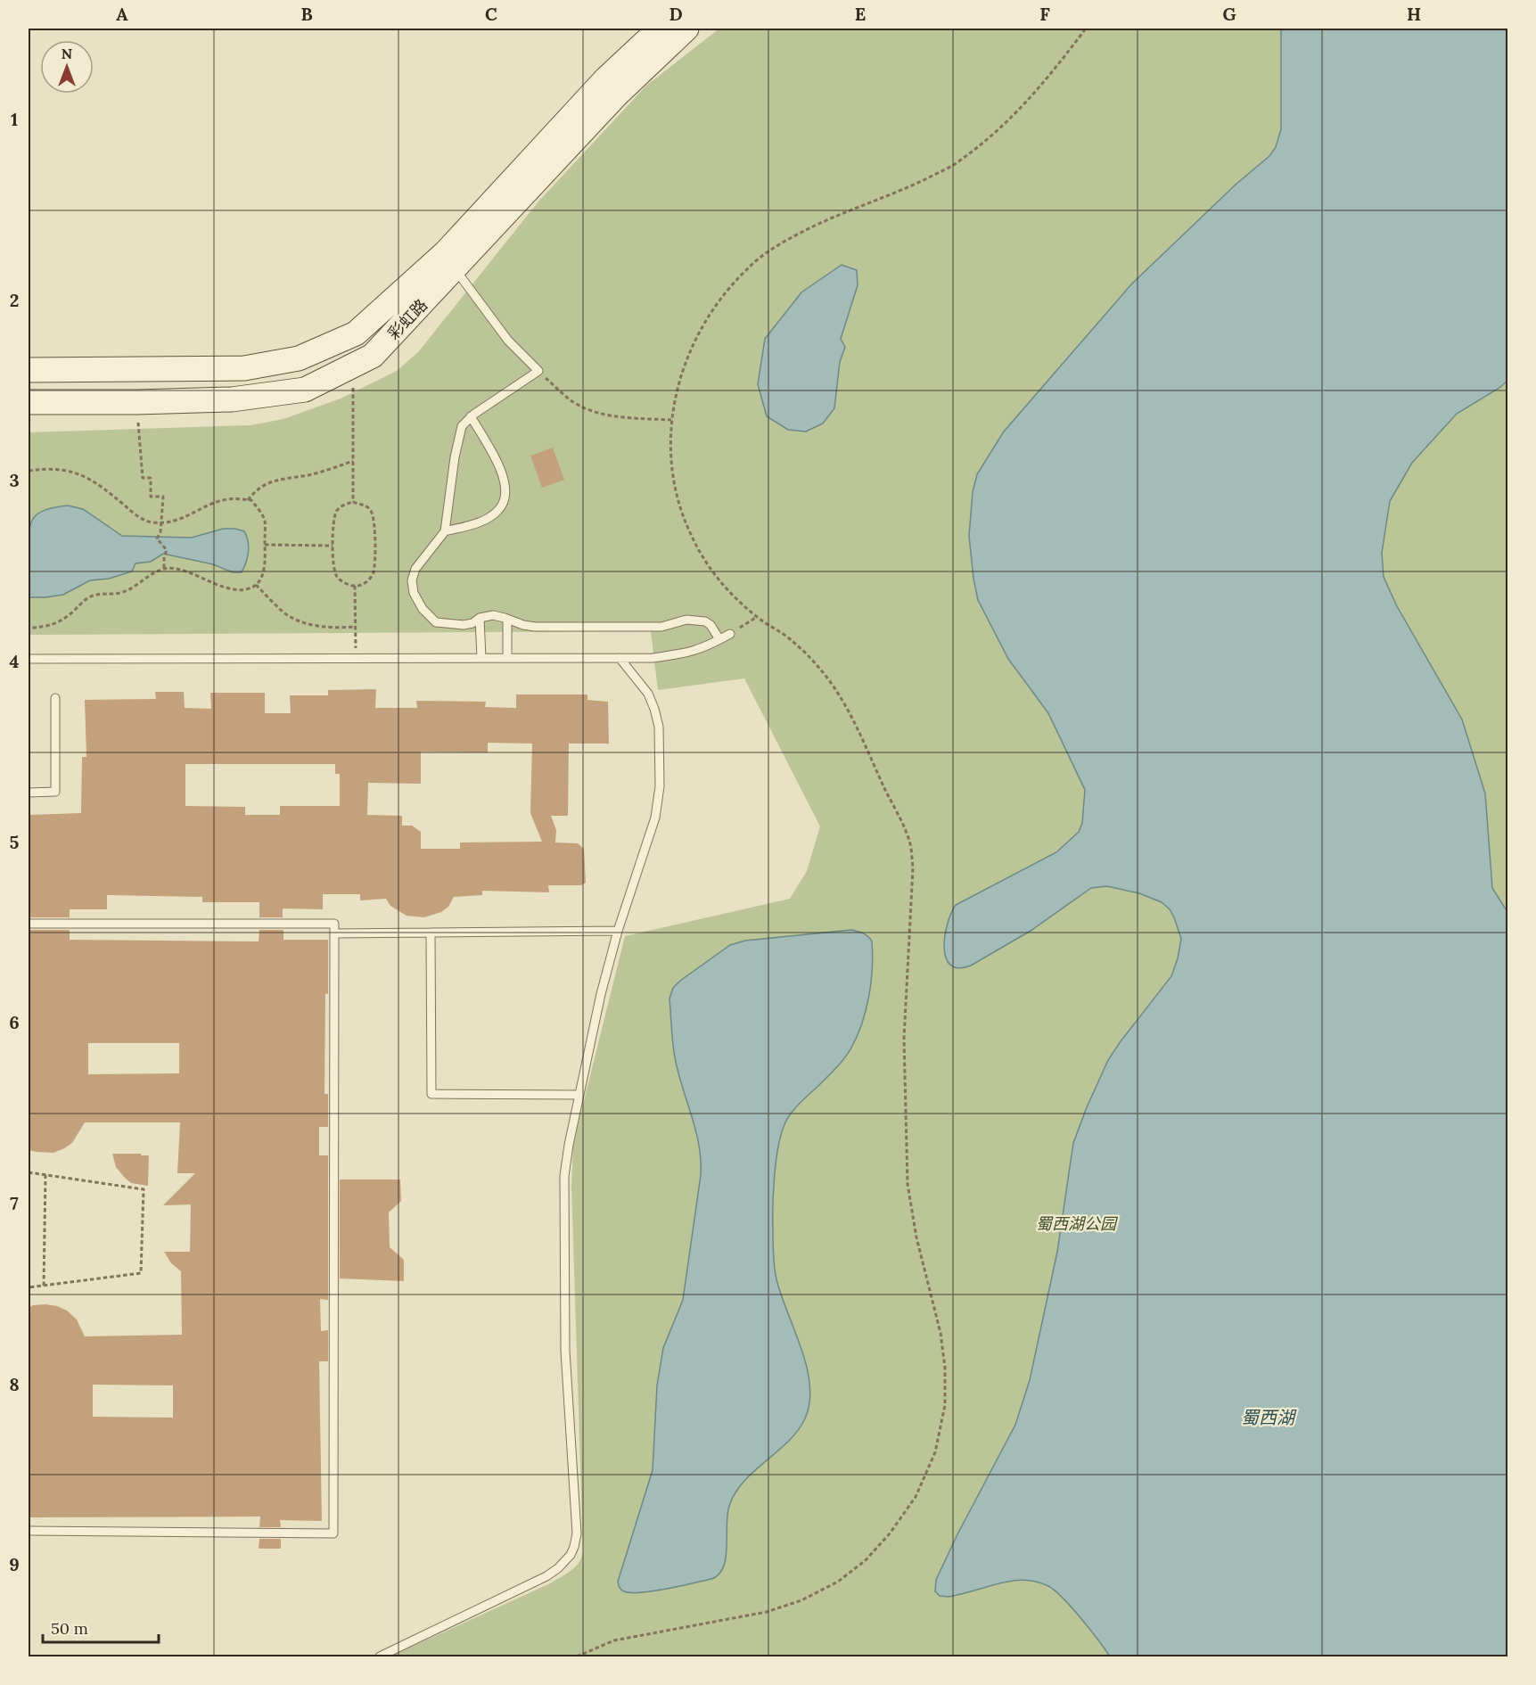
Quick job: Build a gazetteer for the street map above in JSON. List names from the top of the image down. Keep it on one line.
{"streets":{"main road":["彩虹路"]},"water":["蜀西湖"],"parks":["蜀西湖公园"],"scale_bar":"50 m","north":"top","grid":{"columns":["A","B","C","D","E","F","G","H"],"rows":["1","2","3","4","5","6","7","8","9"]}}
